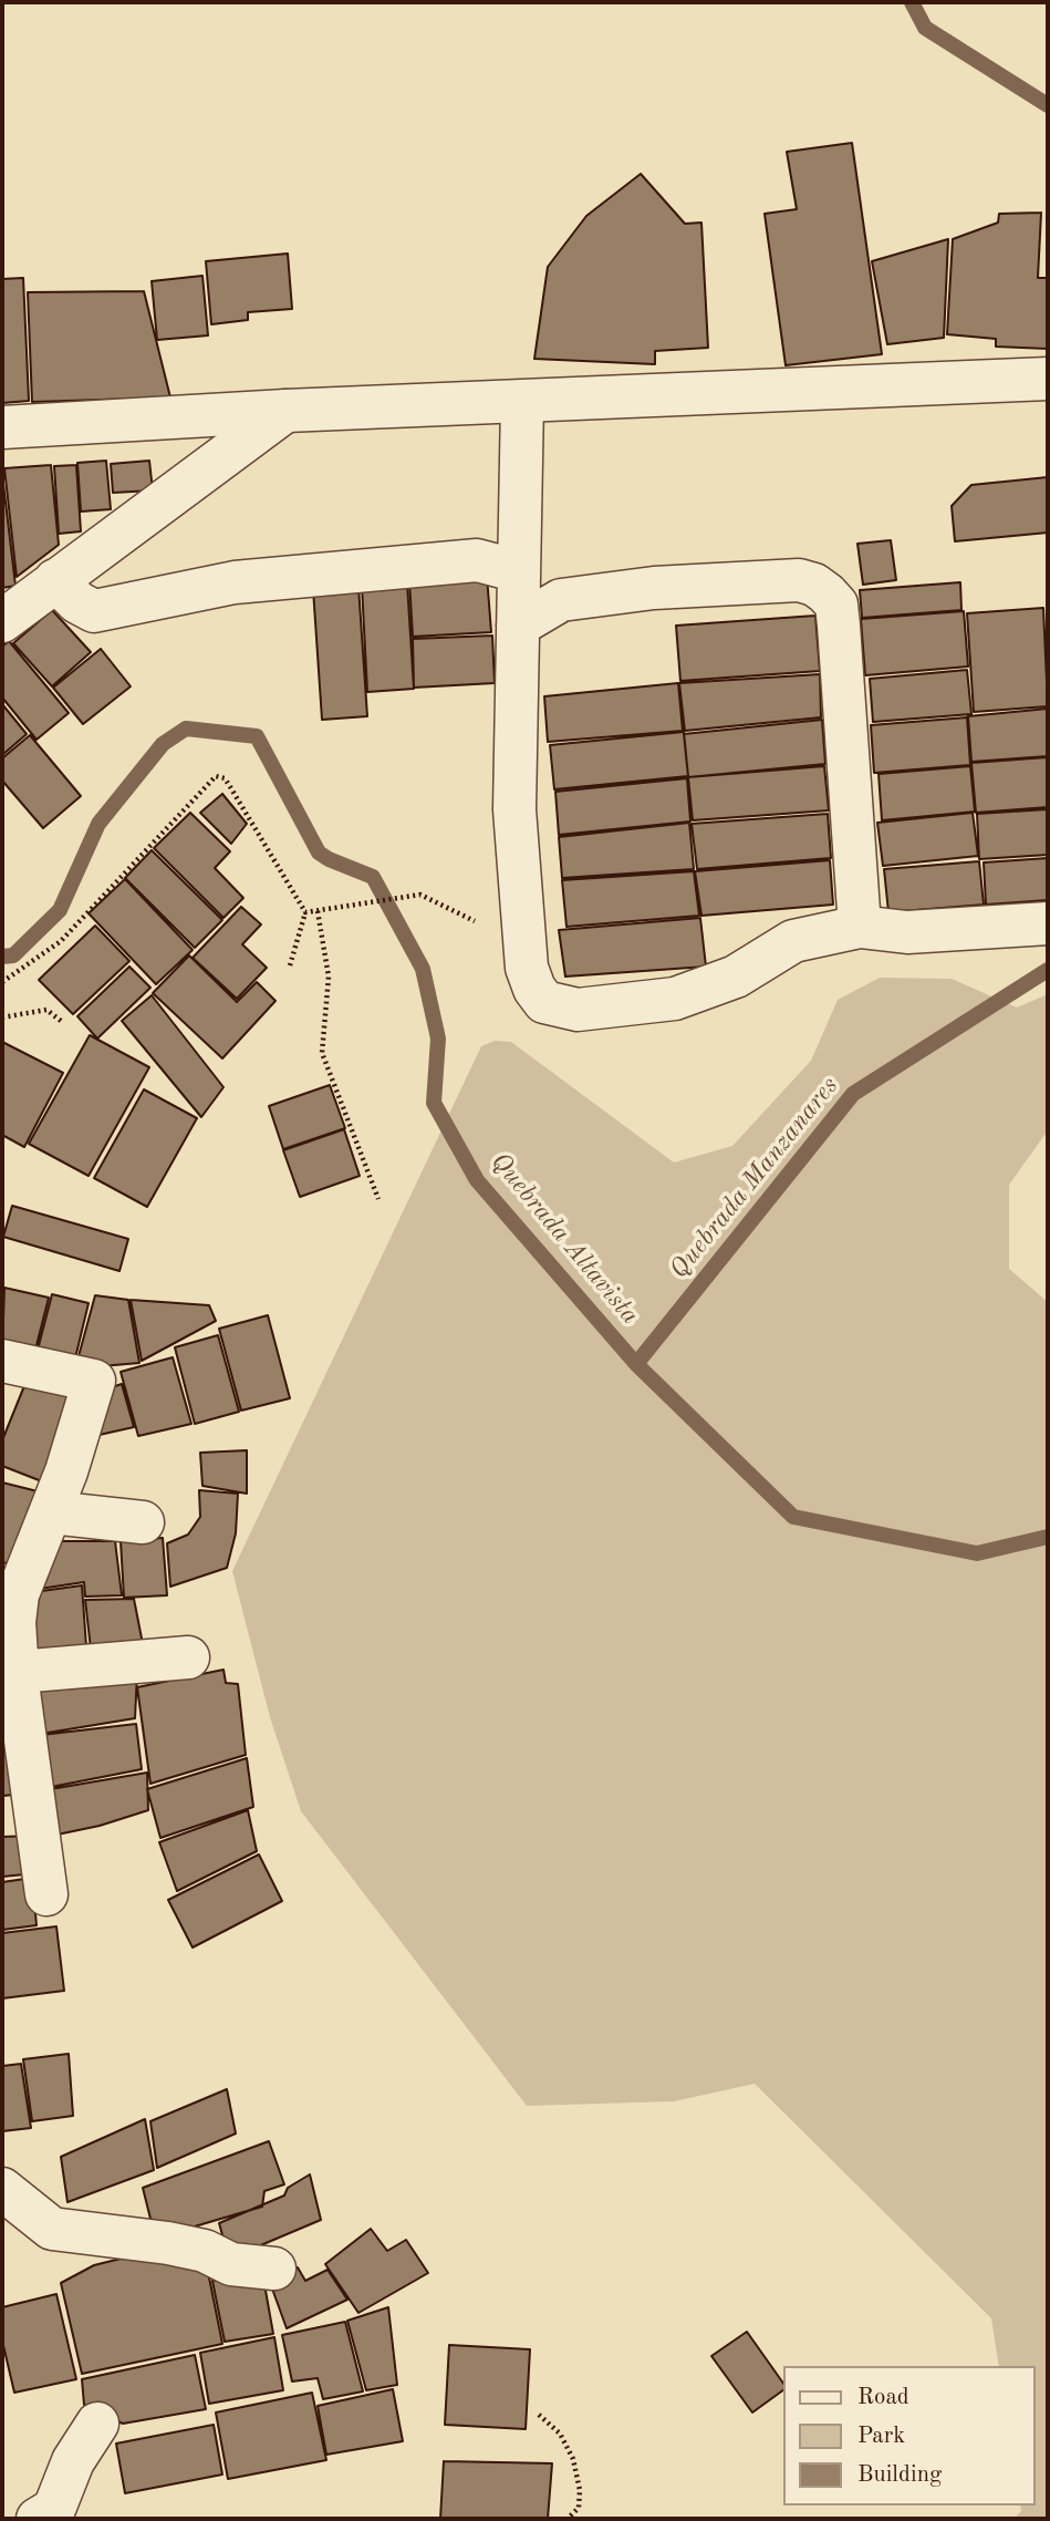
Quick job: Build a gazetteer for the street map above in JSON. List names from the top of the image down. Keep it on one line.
{"water":["Quebrada Manzanares","Quebrada Altavista"],"legend":["Road","Park","Building"]}
